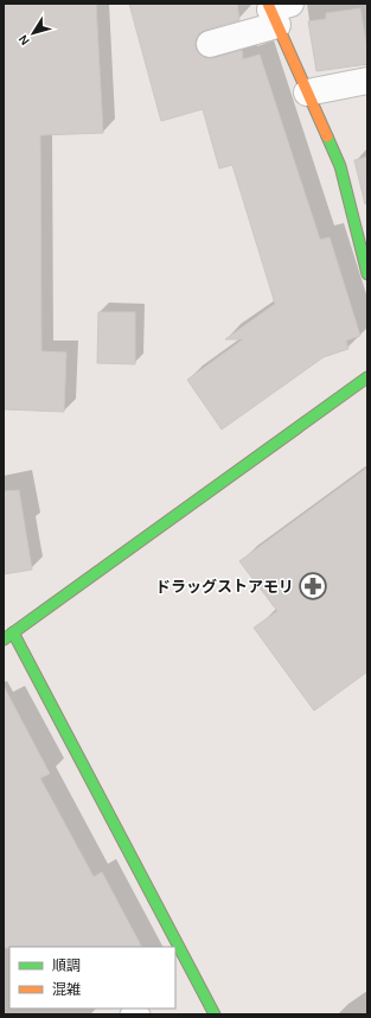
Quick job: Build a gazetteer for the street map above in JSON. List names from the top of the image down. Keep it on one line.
{"places":{"pharmacy":["ドラッグストアモリ"]},"legend":["順調","混雑"],"north":"bottom left"}
